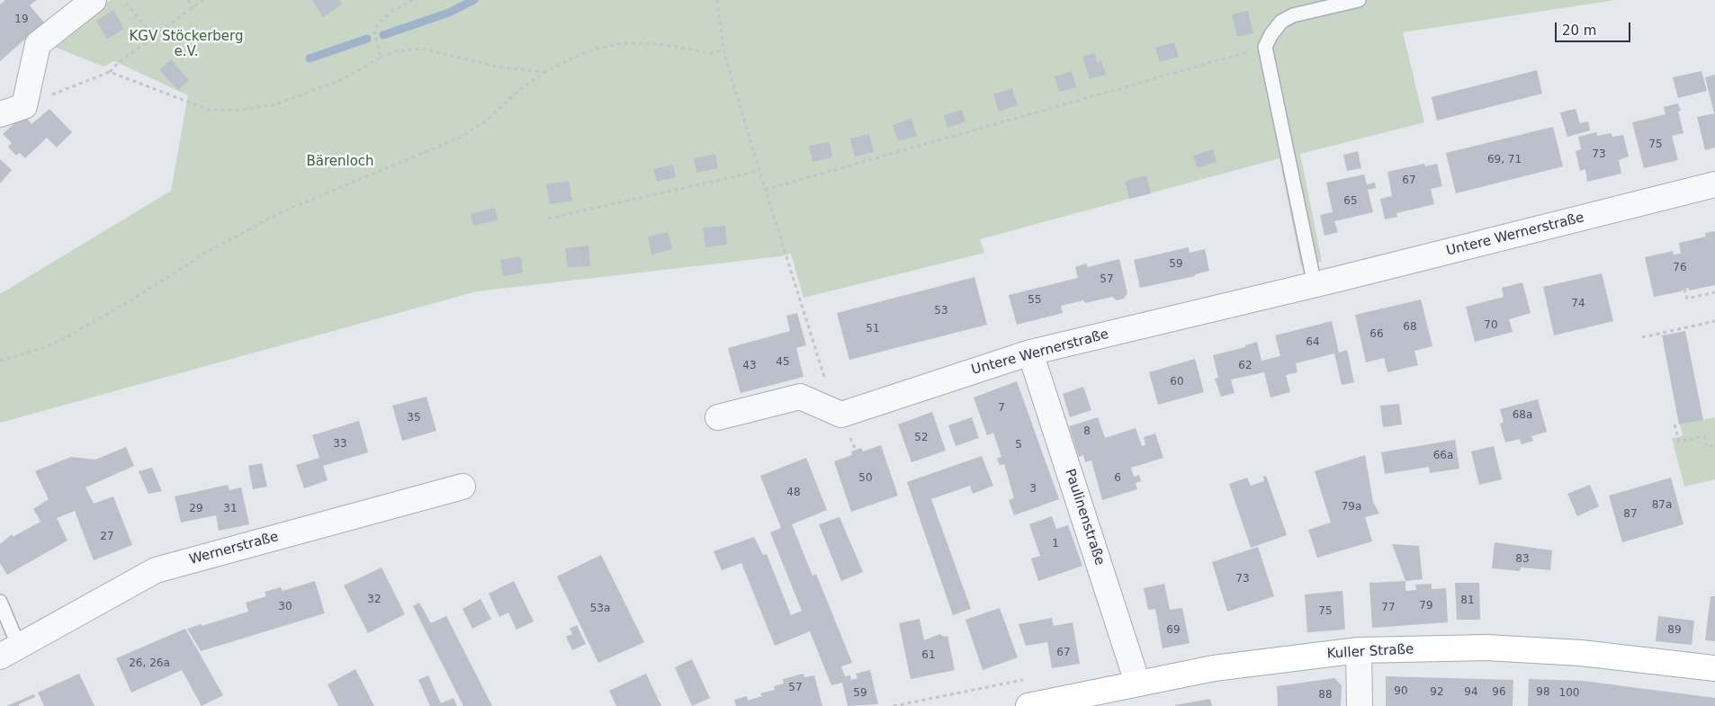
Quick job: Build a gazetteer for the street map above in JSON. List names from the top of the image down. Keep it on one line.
{"streets":{"main road":["Kuller Straße"],"street":["Untere Wernerstraße","Paulinenstraße","Wernerstraße"]},"crossings":[["Untere Wernerstraße","Paulinenstraße"],["Paulinenstraße","Kuller Straße"]],"parks":["KGV Stöckerberg e.V.","Bärenloch"],"house_numbers":["19","75","73","69, 71","67","65","59","76","57","55","74","53","70","68","51","66","64","45","43","62","60","7","68a","35","8","52","33","5","66a","50","6","3","48","87a","79a","29","31","87","27","1","83","73","32","81","79","30","77","53a","75","69","89","67","61","26, 26a","57","90","92","94","96","98","59","100","88"],"scale_bar":"20 m"}
